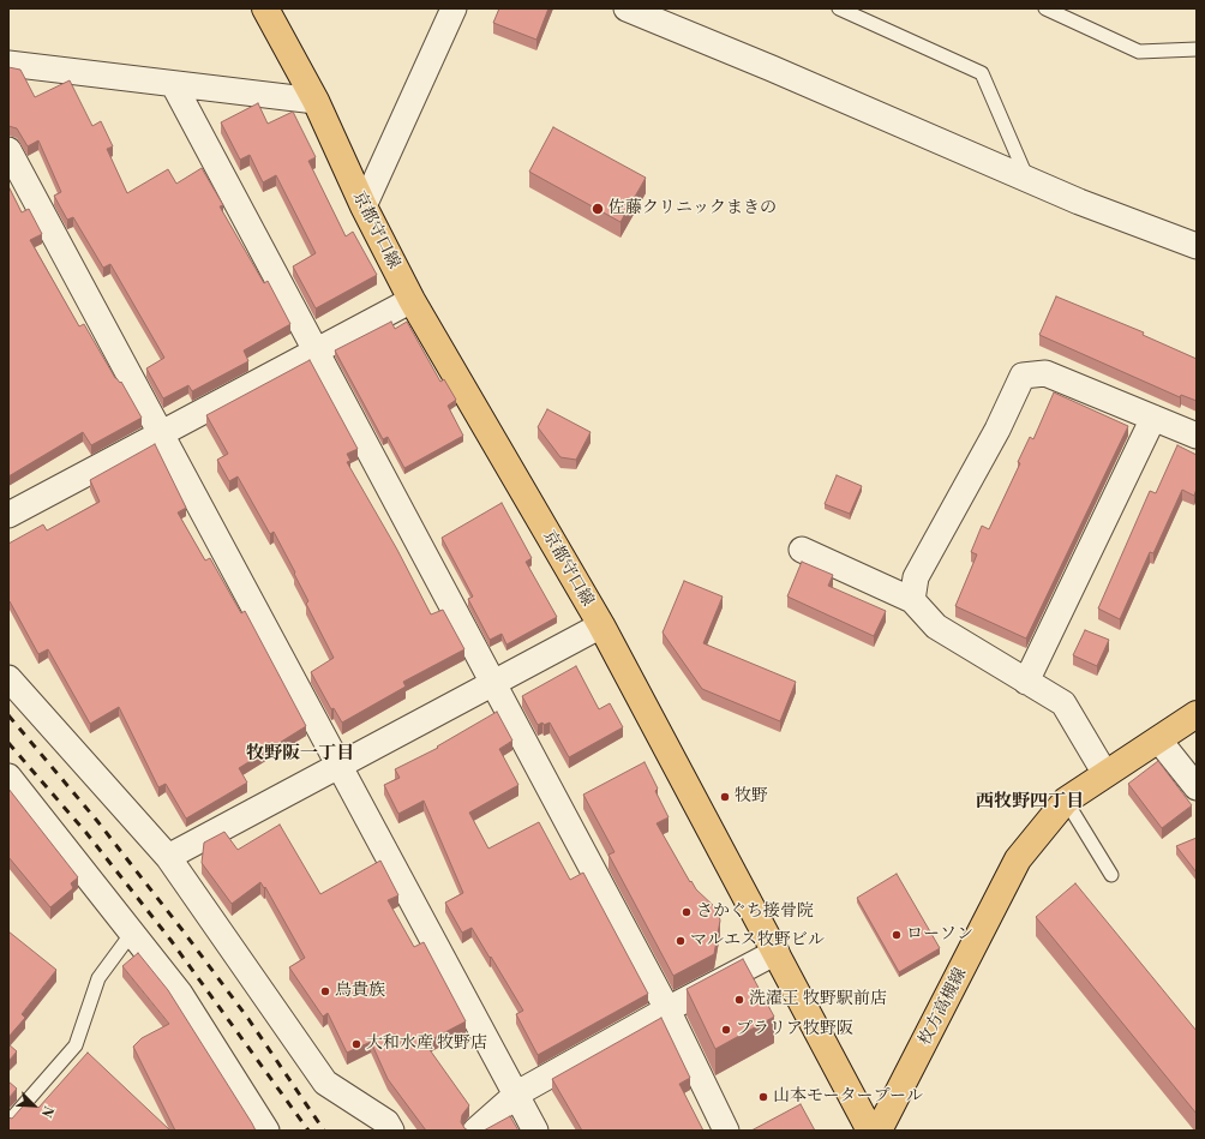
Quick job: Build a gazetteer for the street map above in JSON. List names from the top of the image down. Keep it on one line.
{"streets":{"main road":["京都守口線","枚方高槻線"]},"districts":["牧野阪一丁目","西牧野四丁目"],"places":["佐藤クリニックまきの","牧野","さかぐち接骨院","ローソン","マルエス牧野ビル","鳥貴族","洗濯王 牧野駅前店","プラリア牧野阪","大和水産 牧野店","山本モータープール"],"north":"bottom right"}
